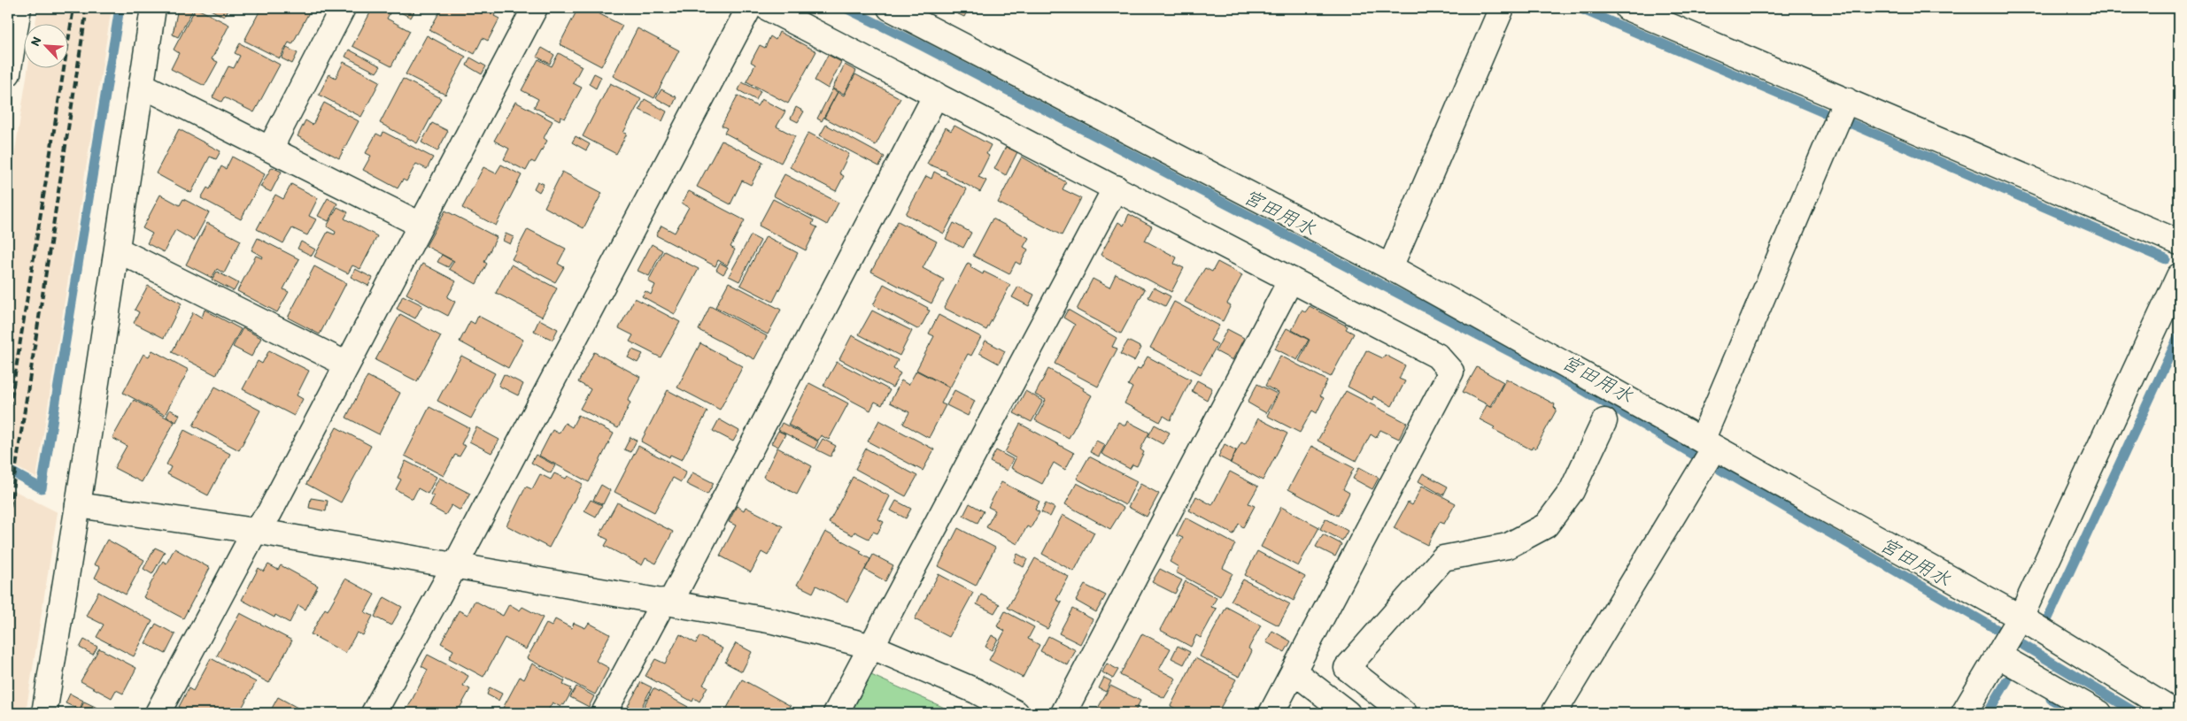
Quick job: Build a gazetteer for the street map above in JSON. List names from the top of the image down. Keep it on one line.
{"water":["宮田用水"],"north":"top left"}
